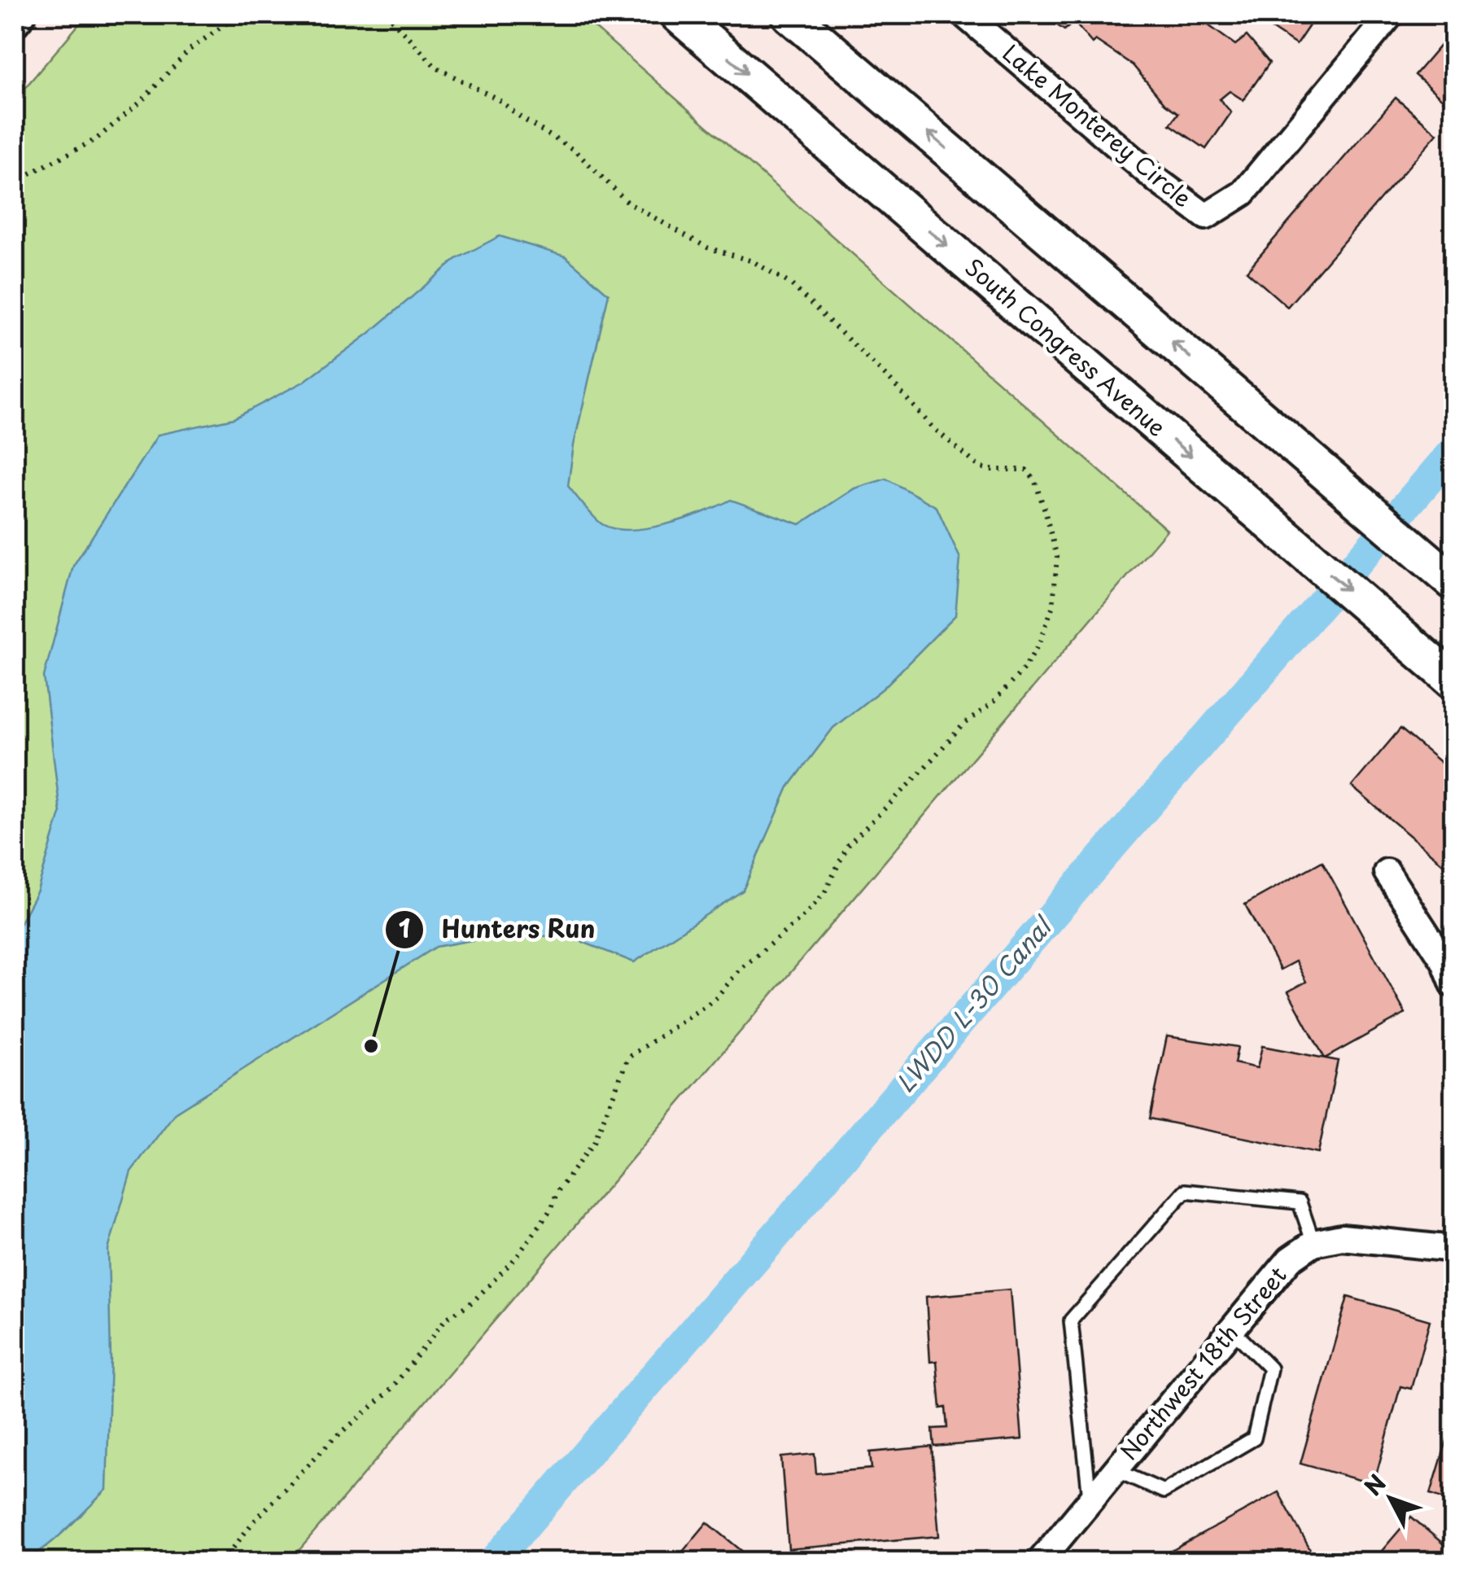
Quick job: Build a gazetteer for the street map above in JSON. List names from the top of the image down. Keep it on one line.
{"streets":{"main road":["South Congress Avenue"],"street":["Lake Monterey Circle","Northwest 18th Street"]},"water":["LWDD L-30 Canal"],"places":["Hunters Run"],"north":"top left"}
